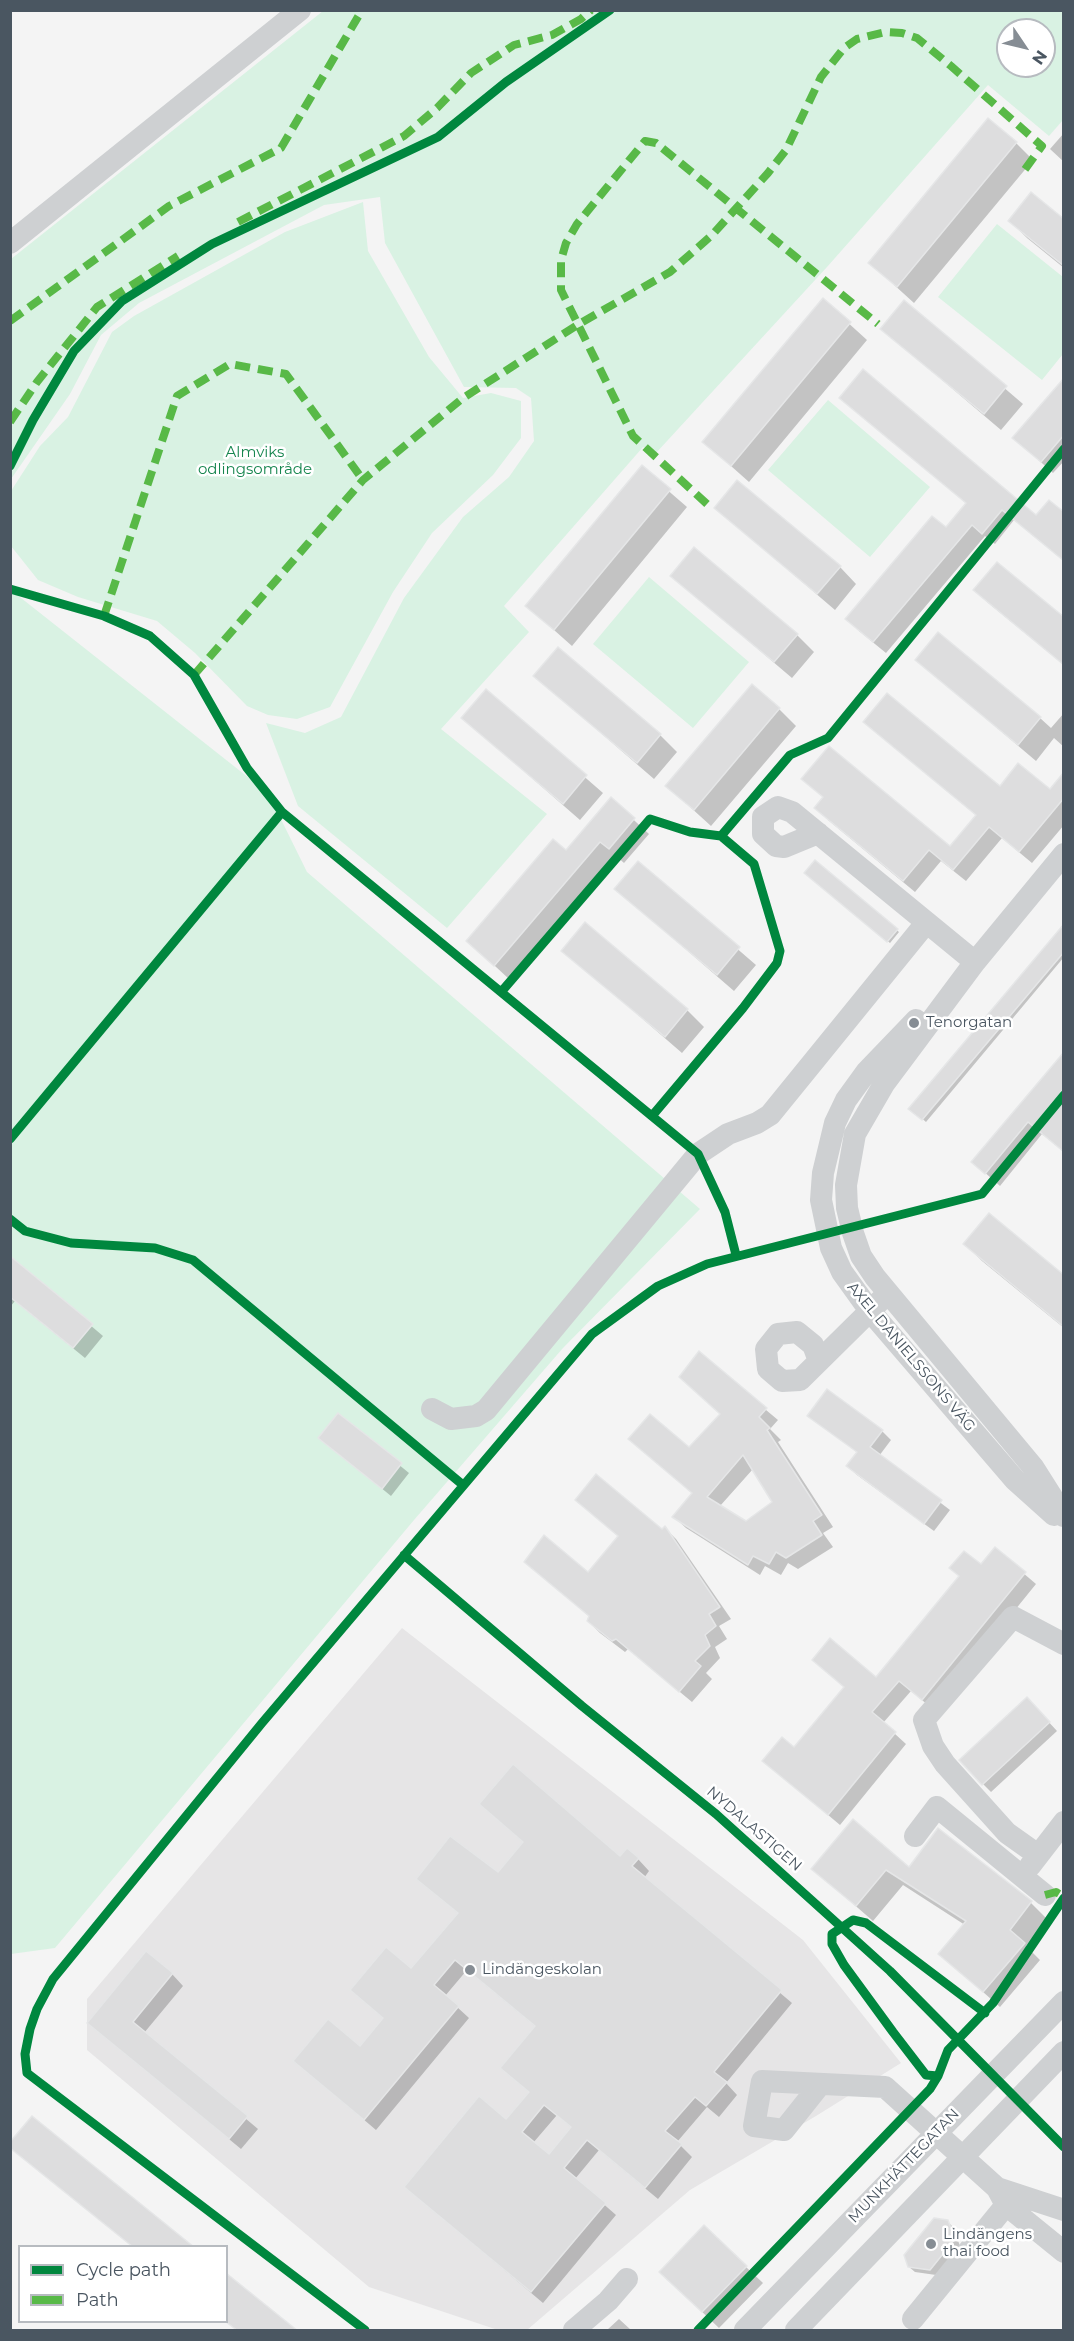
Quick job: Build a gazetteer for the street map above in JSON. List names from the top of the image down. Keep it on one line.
{"streets":{"street":["AXEL DANIELSSONS VÄG","MUNKHÄTTEGATAN"],"cycle path":["NYDALASTIGEN"]},"parks":["Almviks odlingsområde"],"places":["Tenorgatan","Lindängeskolan","Lindängens thai food"],"legend":["Cycle path","Path"],"north":"bottom right"}
